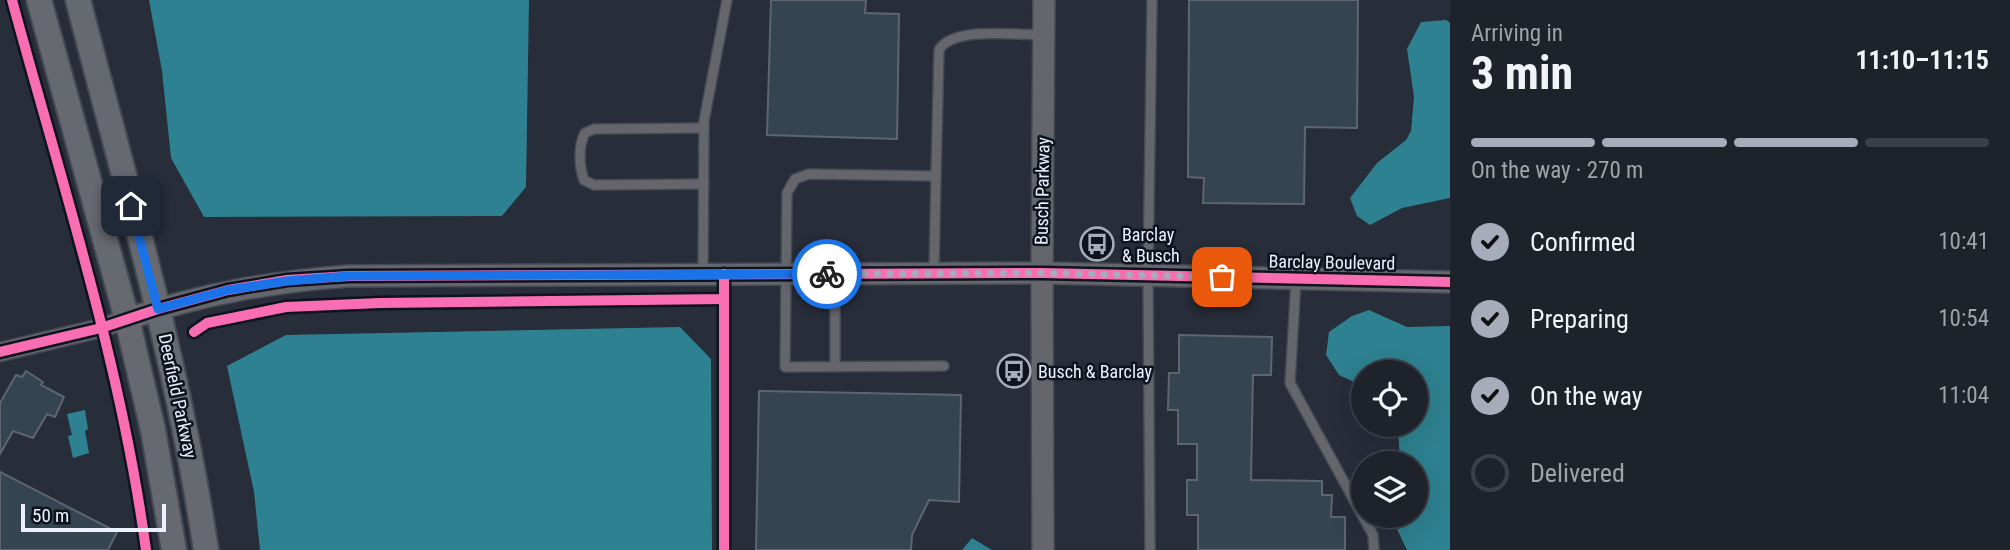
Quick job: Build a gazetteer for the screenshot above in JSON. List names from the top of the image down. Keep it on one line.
{"streets":{"main road":["Deerfield Parkway"],"street":["Busch Parkway","Barclay Boulevard"]},"crossings":[["Busch Parkway","Barclay Boulevard"],["Barclay Boulevard","Deerfield Parkway"]],"places":{"bus stop":["Barclay & Busch","Busch & Barclay"]},"scale_bar":"50 m","page":{"heading":["3 min","Arriving in","11:10–11:15"],"bar":"On the way · 270 m","list":[["Confirmed","10:41"],["Preparing","10:54"],["On the way","11:04"],"Delivered"],"scale":"50 m"}}
